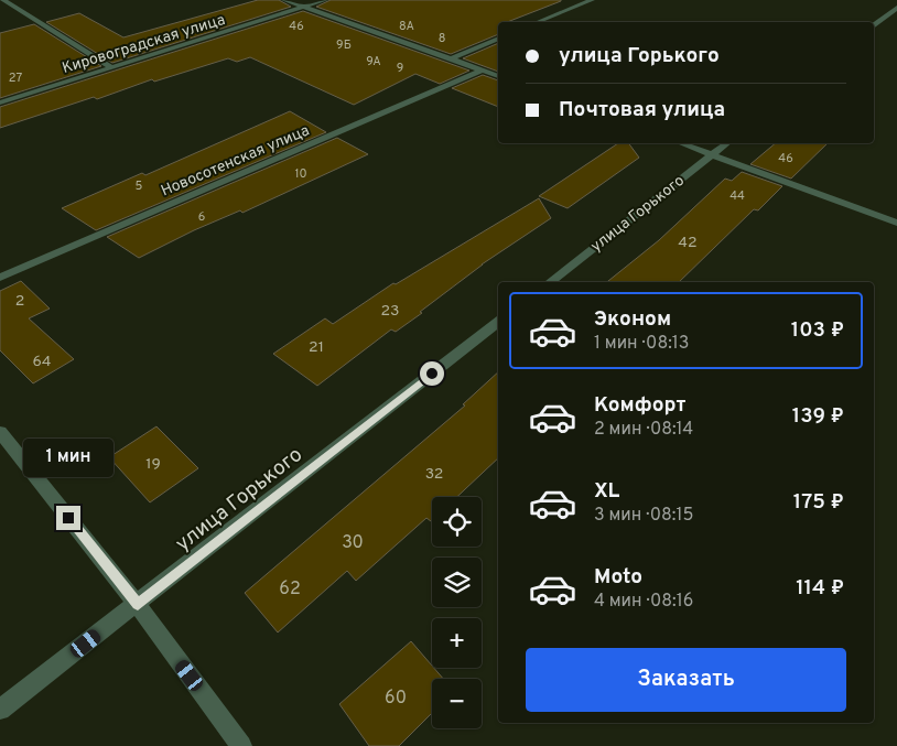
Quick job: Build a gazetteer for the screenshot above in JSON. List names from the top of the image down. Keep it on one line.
{"streets":{"street":["Кировоградская улица","Новосотенская улица","улица Горького"]},"house_numbers":["46","8А","8","9Б","9А","9","27","46","10","5","44","6","42","2","23","21","64","19","32","30","62","60"],"page":{"banner":["улица Горького","Почтовая улица"],"list":[{"name":"Эконом","note":"1 мин · 08:13","value":"103 ₽"},{"name":"Комфорт","note":"2 мин · 08:14","value":"139 ₽"},{"name":"XL","note":"3 мин · 08:15","value":"175 ₽"},{"name":"Moto","note":"4 мин · 08:16","value":"114 ₽"}],"bubble":"1 мин","map_buttons":["+","−"],"buttons":"Заказать"}}
